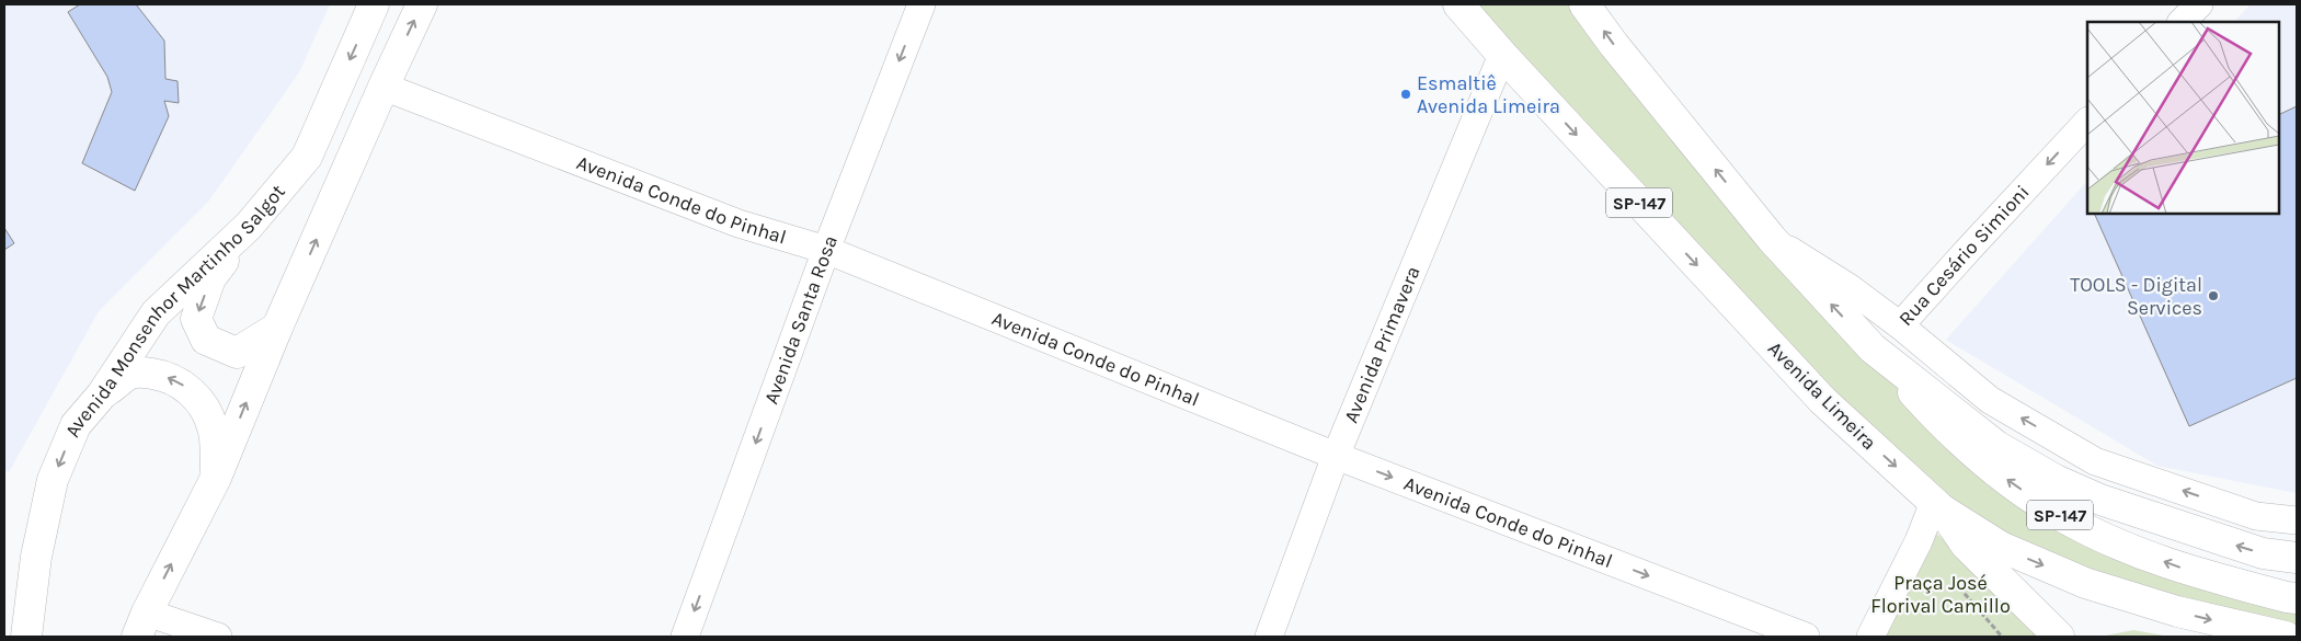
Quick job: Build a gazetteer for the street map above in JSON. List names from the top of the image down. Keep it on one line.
{"streets":{"main road":["SP-147","Avenida Monsenhor Martinho Salgot","Avenida Limeira"],"street":["Avenida Conde do Pinhal","Rua Cesário Simioni","Avenida Santa Rosa","Avenida Primavera"]},"crossings":[["Avenida Conde do Pinhal","Avenida Santa Rosa"],["Avenida Conde do Pinhal","Avenida Primavera"],["SP-147","Rua Cesário Simioni"],["Avenida Primavera","Avenida Limeira"]],"one_way":["Rua Cesário Simioni","Avenida Santa Rosa"],"parks":["Praça José Florival Camillo"],"places":["Esmaltiê Avenida Limeira","TOOLS - Digital Services"]}
